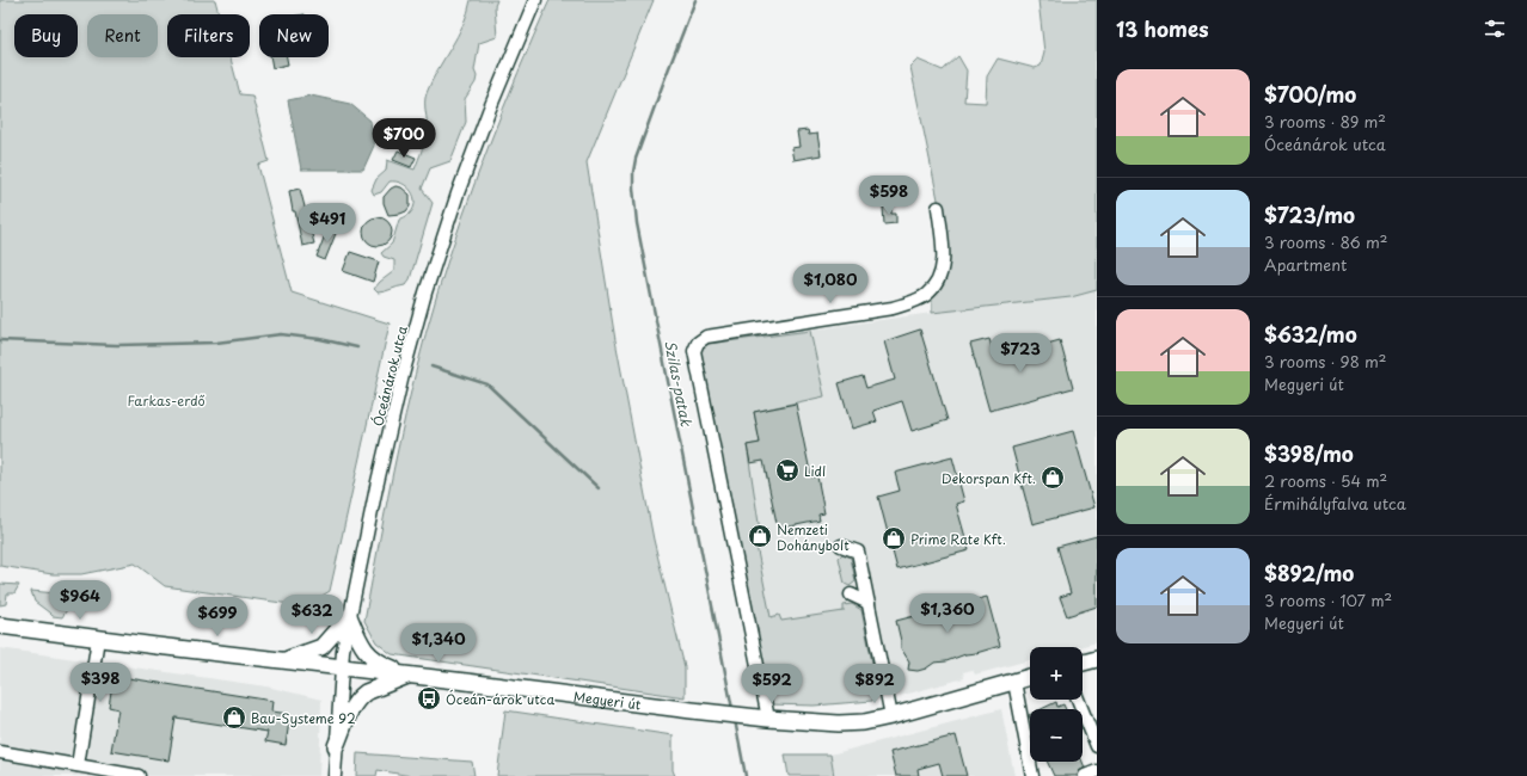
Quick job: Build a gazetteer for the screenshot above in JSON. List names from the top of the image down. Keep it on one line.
{"streets":{"main road":["Megyeri út"],"street":["Óceánárok utca"]},"crossings":[["Óceánárok utca","Megyeri út"]],"water":["Szilas-patak"],"parks":["Farkas-erdő"],"places":{"supermarket":["Lidl"],"shop":["Dekorspan Kft.","Nemzeti Dohánybolt","Prime Rate Kft.","Bau-Systeme 92"],"bus stop":["Óceán-árok utca"]},"page":{"heading":"13 homes","chip":["Buy","Rent","Filters","New"],"list":[{"name":"$700/mo","note":"3 rooms · 89 m² · Óceánárok utca"},{"name":"$723/mo","note":"3 rooms · 86 m² · Apartment"},{"name":"$632/mo","note":"3 rooms · 98 m² · Megyeri út"},{"name":"$398/mo","note":"2 rooms · 54 m² · Érmihályfalva utca"},{"name":"$892/mo","note":"3 rooms · 107 m² · Megyeri út"}],"price":["$700","$598","$491","$1,080","$723","$964","$1,360","$632","$699","$1,340","$398","$592","$892"],"map_buttons":["+","−"]}}
